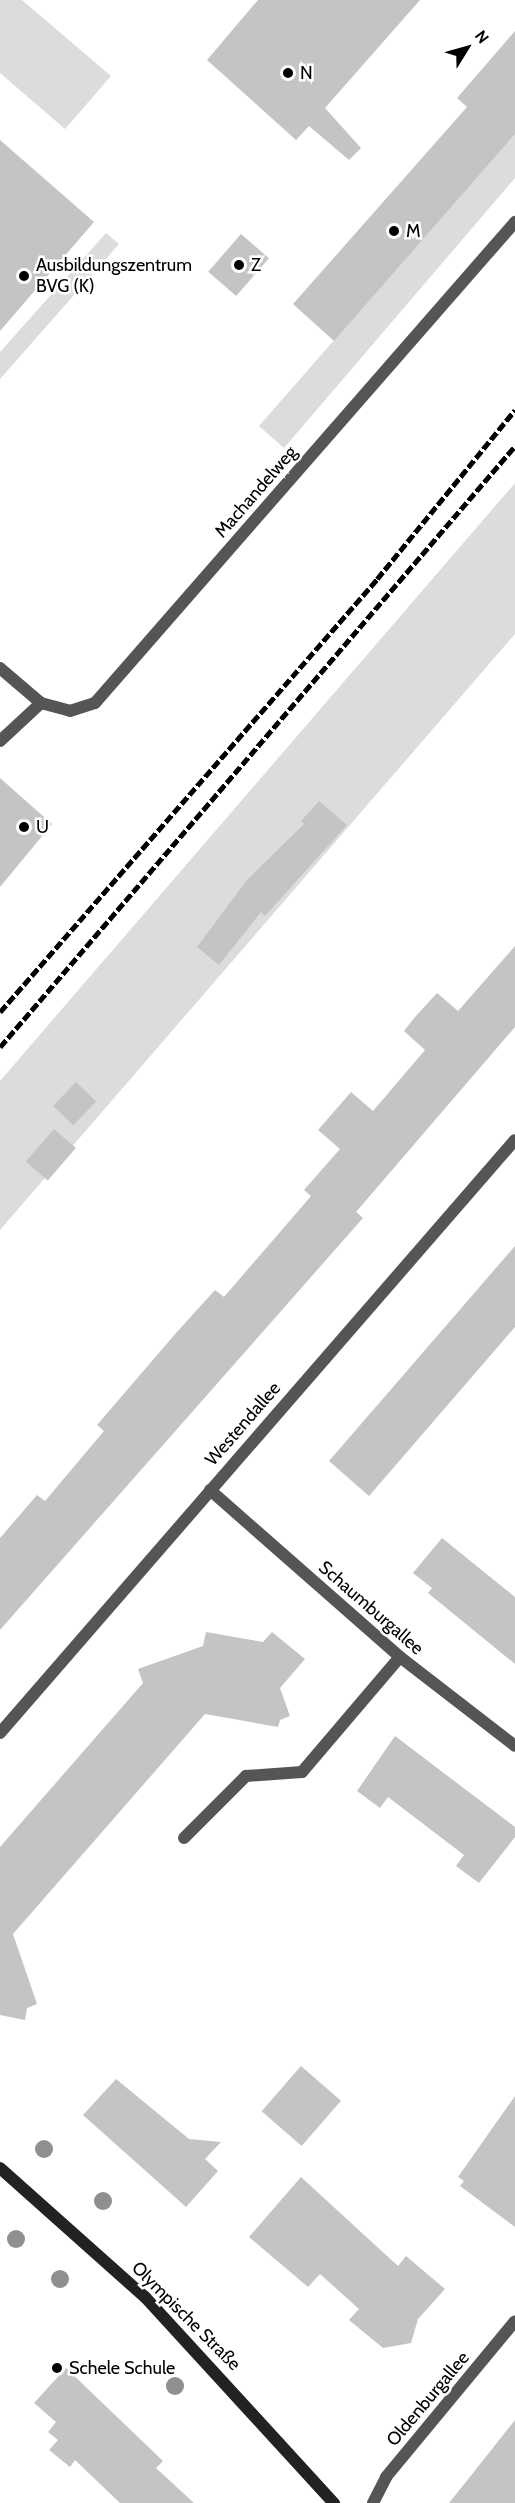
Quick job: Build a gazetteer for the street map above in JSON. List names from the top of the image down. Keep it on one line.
{"streets":{"main road":["Olympische Straße"],"street":["Machandelweg","Westendallee","Schaumburgallee","Oldenburgallee"]},"crossings":[["Westendallee","Schaumburgallee"]],"places":["N","M","Z","Ausbildungszentrum BVG (K)","U","Schele Schule"],"north":"top right"}
